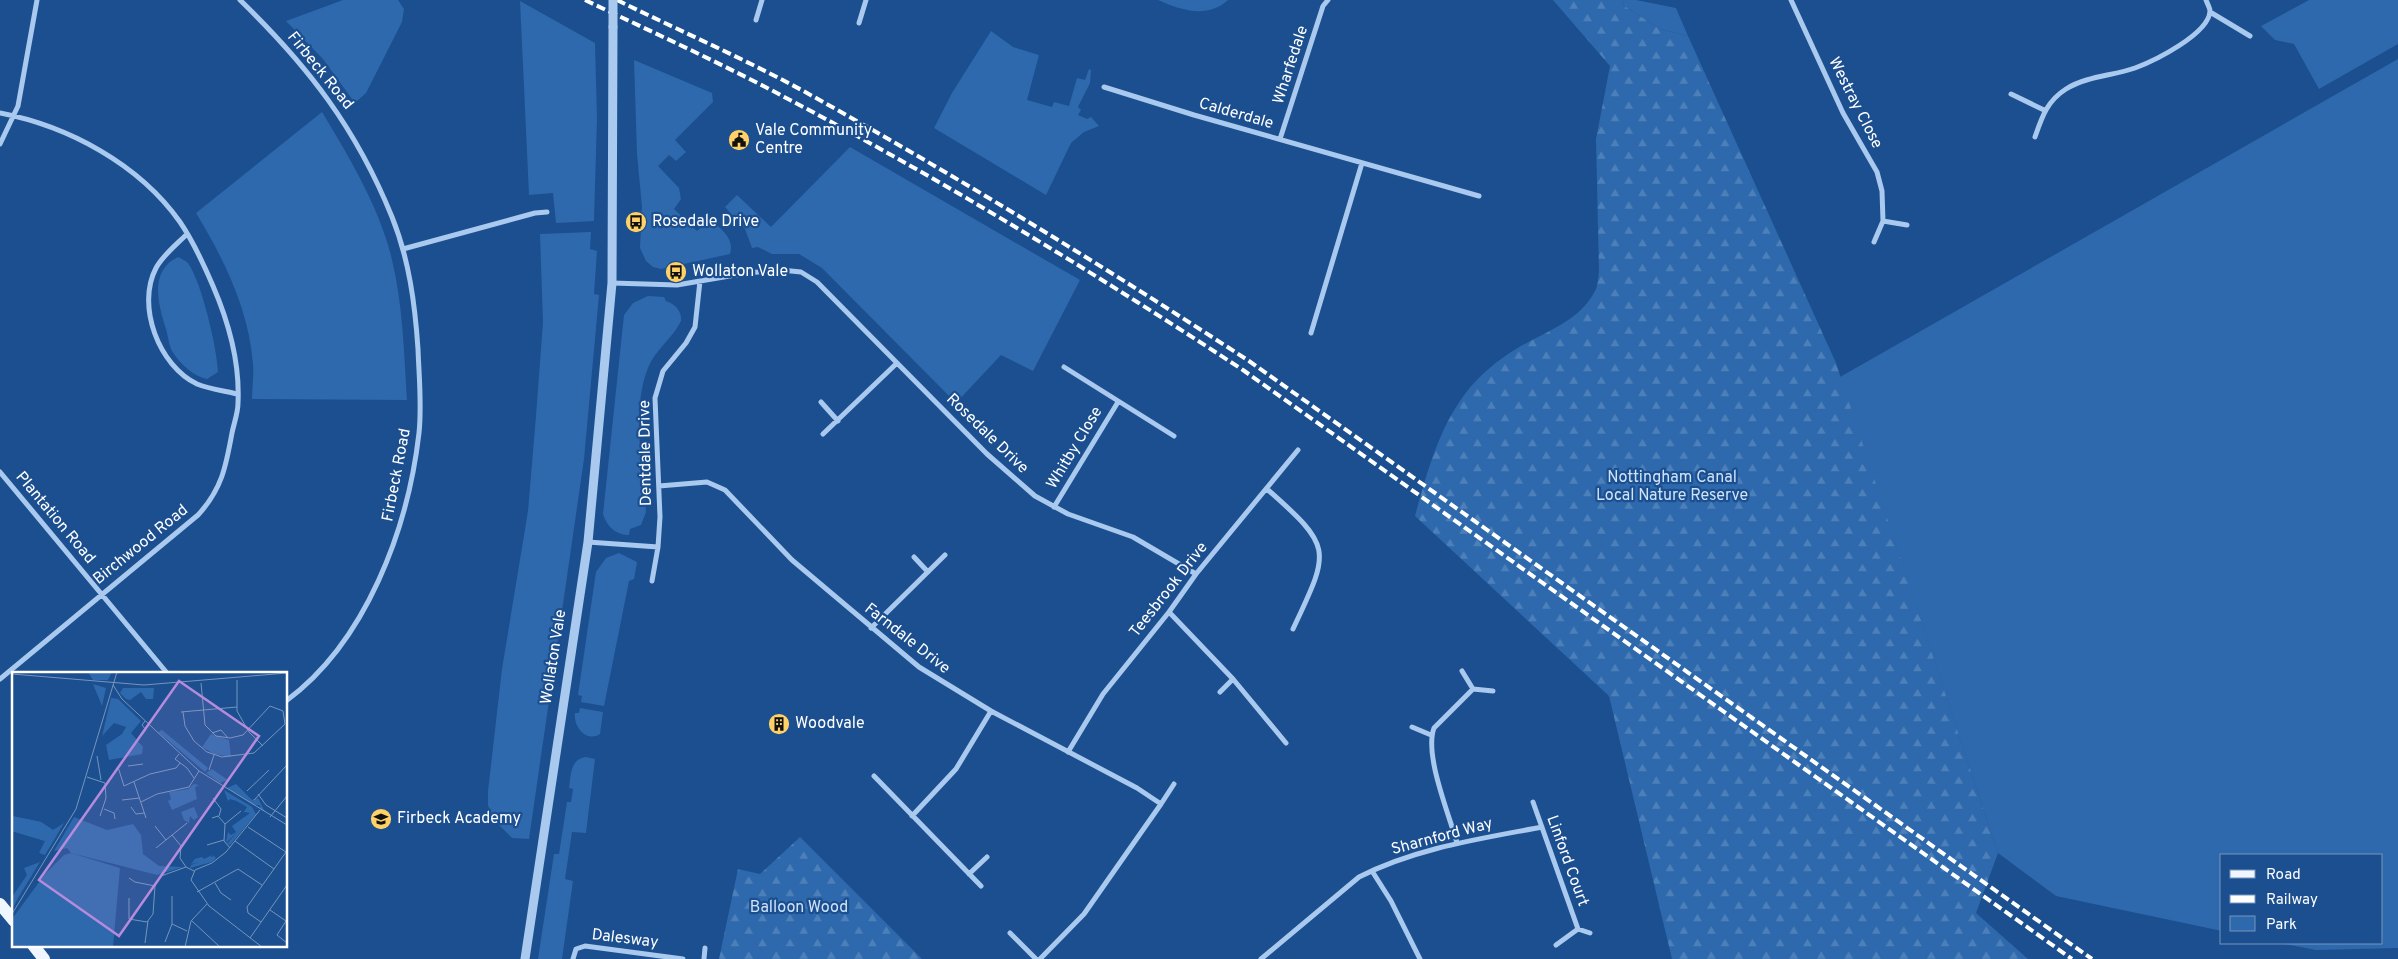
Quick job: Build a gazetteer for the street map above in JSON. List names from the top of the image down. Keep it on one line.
{"streets":{"street":["Wharfedale","Firbeck Road","Westray Close","Calderdale","Rosedale Drive","Whitby Close","Dentdale Drive","Plantation Road","Birchwood Road","Teesbrook Drive","Farndale Drive","Wollaton Vale","Sharnford Way","Linford Court","Dalesway"]},"crossings":[["Wharfedale","Calderdale"],["Rosedale Drive","Whitby Close"],["Rosedale Drive","Dentdale Drive"],["Rosedale Drive","Teesbrook Drive"],["Rosedale Drive","Wollaton Vale"],["Dentdale Drive","Farndale Drive"],["Plantation Road","Birchwood Road"],["Teesbrook Drive","Farndale Drive"],["Sharnford Way","Linford Court"]],"parks":["Nottingham Canal Local Nature Reserve","Balloon Wood"],"places":{"public building":["Vale Community Centre"],"bus stop":["Rosedale Drive","Wollaton Vale"],"building":["Woodvale"],"school or university":["Firbeck Academy"]},"legend":["Road","Railway","Park"]}
